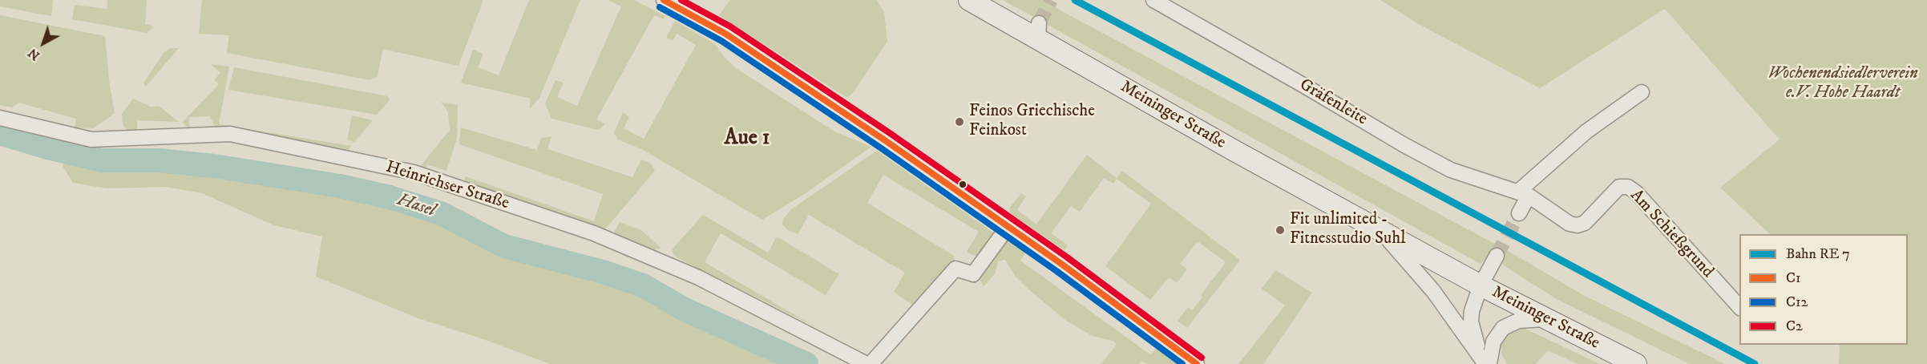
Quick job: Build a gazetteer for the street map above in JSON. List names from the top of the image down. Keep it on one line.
{"streets":{"main road":["Meininger Straße"],"street":["Gräfenleite","Heinrichser Straße","Am Schießgrund"]},"crossings":[["Gräfenleite","Am Schießgrund"]],"districts":["Aue 1"],"water":["Hasel"],"parks":["Wochenendsiedlerverein e.V. Hohe Haardt"],"places":["Feinos Griechische Feinkost","Fit unlimited - Fitnesstudio Suhl"],"lines":["transit line C1","transit line C2","transit line C12"],"legend":["Bahn RE 7","C1","C12","C2"],"north":"bottom left"}
